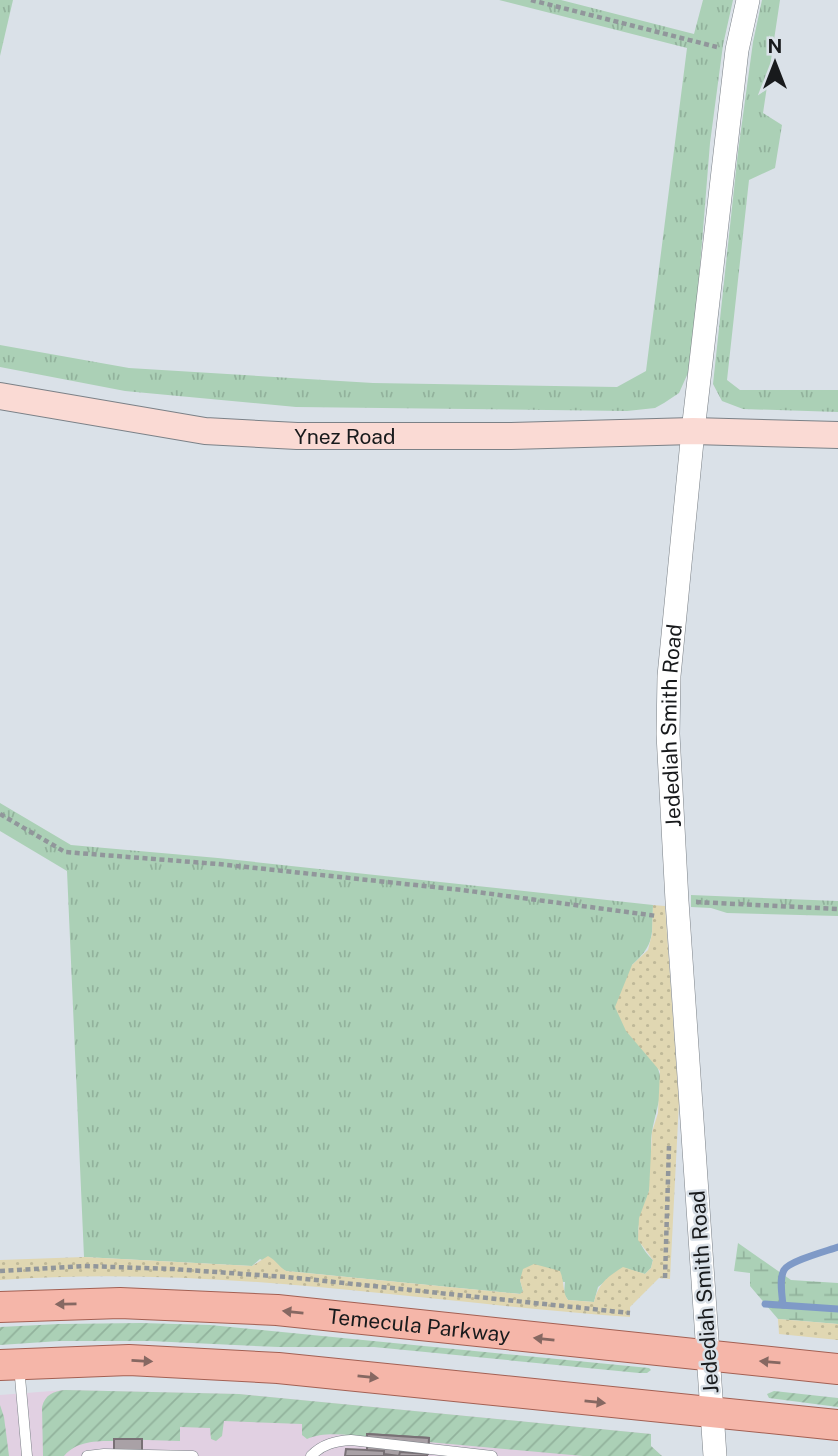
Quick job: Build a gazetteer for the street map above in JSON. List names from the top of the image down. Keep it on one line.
{"streets":{"main road":["Ynez Road","Temecula Parkway"],"street":["Jedediah Smith Road"]},"crossings":[["Ynez Road","Jedediah Smith Road"],["Jedediah Smith Road","Temecula Parkway"]],"north":"top"}
